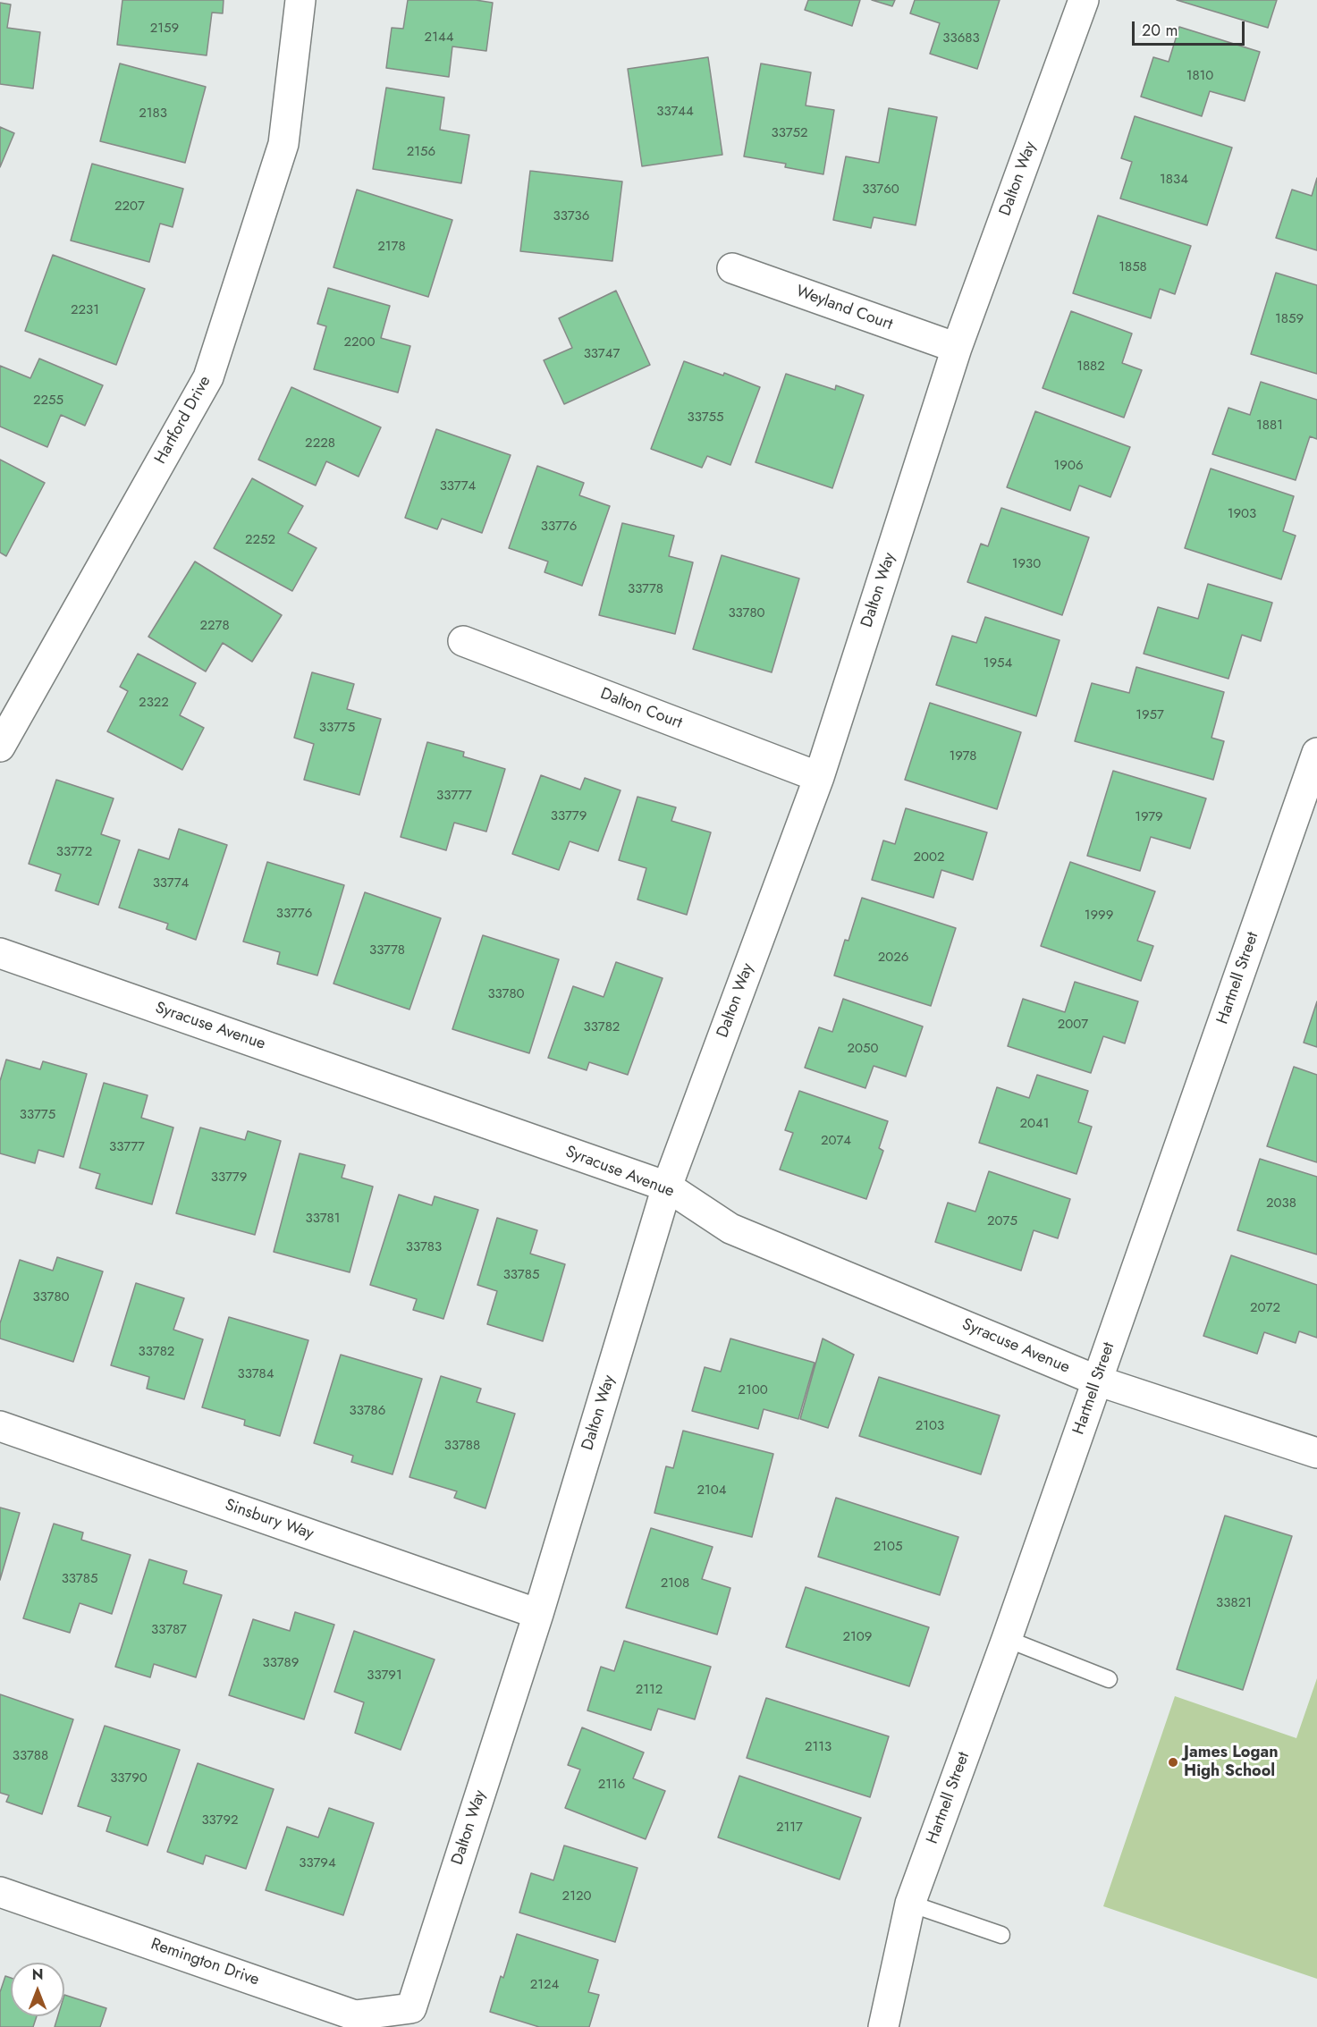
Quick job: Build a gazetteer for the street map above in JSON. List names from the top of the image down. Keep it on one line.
{"streets":{"street":["Dalton Way","Weyland Court","Hartford Drive","Dalton Court","Hartnell Street","Syracuse Avenue","Sinsbury Way","Remington Drive"]},"crossings":[["Dalton Way","Weyland Court"],["Dalton Way","Dalton Court"],["Dalton Way","Syracuse Avenue"],["Dalton Way","Sinsbury Way"],["Dalton Way","Remington Drive"],["Hartnell Street","Syracuse Avenue"]],"places":["James Logan High School"],"house_numbers":["2159","2144","33683","1810","33744","2183","33752","2156","1834","33760","2207","33736","2178","1858","2231","1859","2200","33747","1882","2255","33755","1881","2228","1906","33774","1903","33776","2252","1930","33778","33780","2278","1954","2322","1957","33775","1978","33777","33779","1979","33772","2002","33774","33776","1999","33778","2026","33780","2007","33782","2050","33775","2041","2074","33777","33779","2038","33781","2075","33783","33785","33780","2072","33782","33784","2100","33786","2103","33788","2104","2105","33785","2108","33821","33787","2109","33789","33791","2112","2113","33788","33790","2116","33792","2117","33794","2120","2124"],"scale_bar":"20 m","north":"top"}
